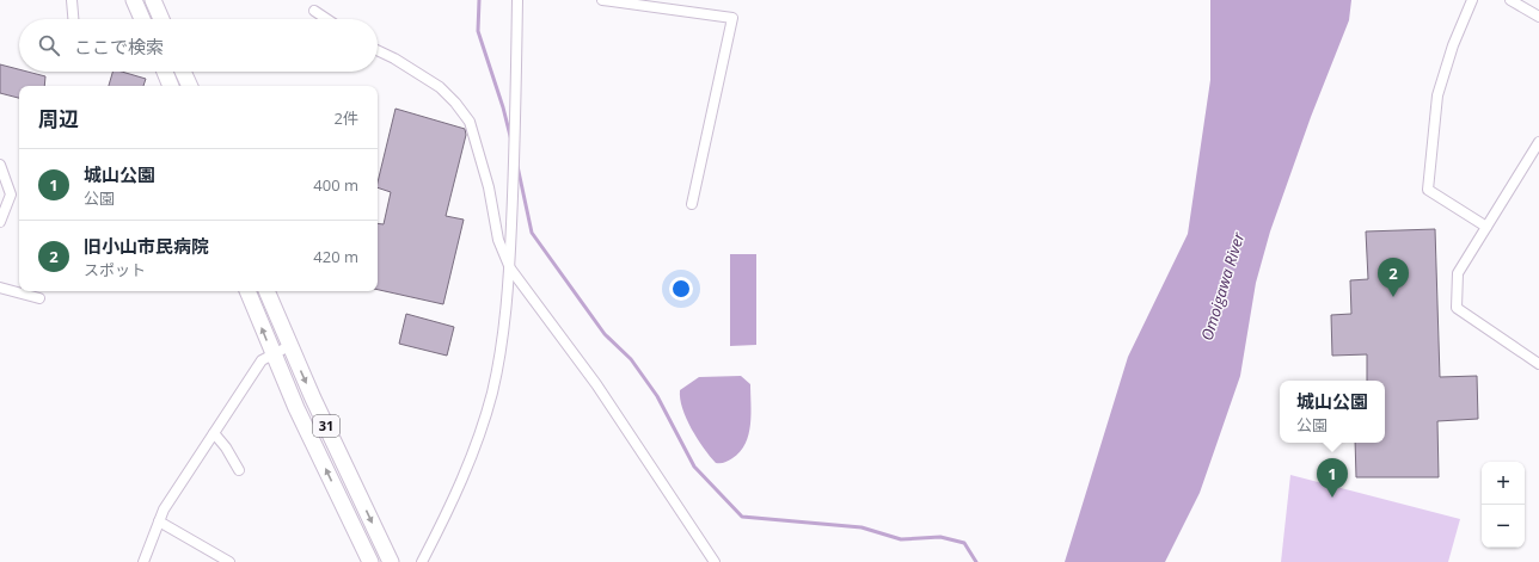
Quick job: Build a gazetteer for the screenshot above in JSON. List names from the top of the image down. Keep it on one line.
{"streets":{"main road":["31"]},"water":["Omoigawa River"],"page":{"search":"ここで検索","heading":["周辺","2件"],"list":[{"mark":"1","name":"城山公園","note":"公園","value":"400 m"},{"mark":"2","name":"旧小山市民病院","note":"スポット","value":"420 m"}],"pins":["2","1"],"popup":["城山公園","公園"],"map_buttons":["+","−"]}}
